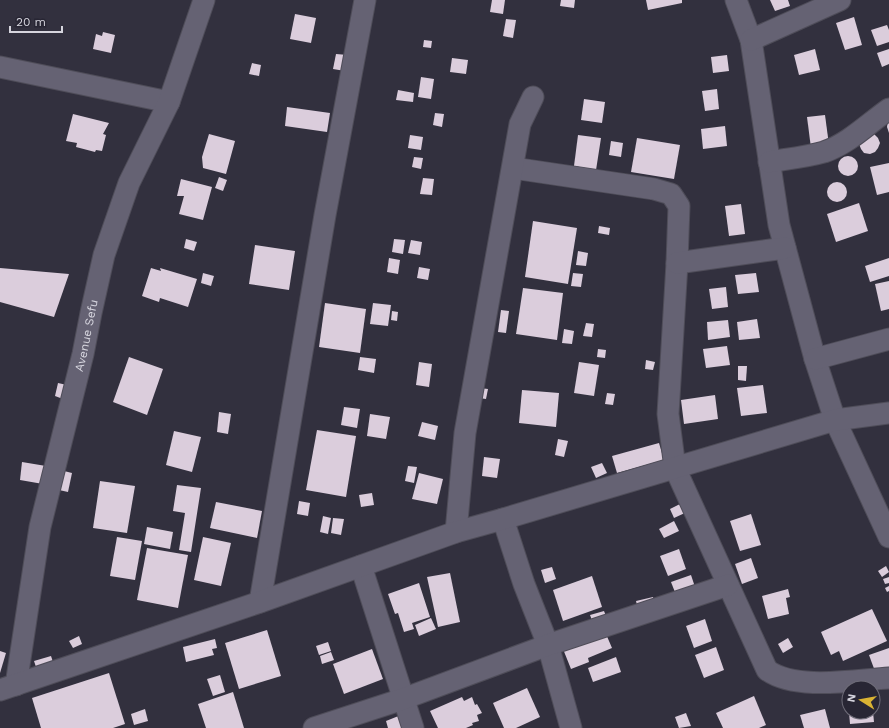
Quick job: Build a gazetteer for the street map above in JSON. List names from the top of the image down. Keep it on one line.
{"streets":{"street":["Avenue Sefu"]},"scale_bar":"20 m","north":"left"}
